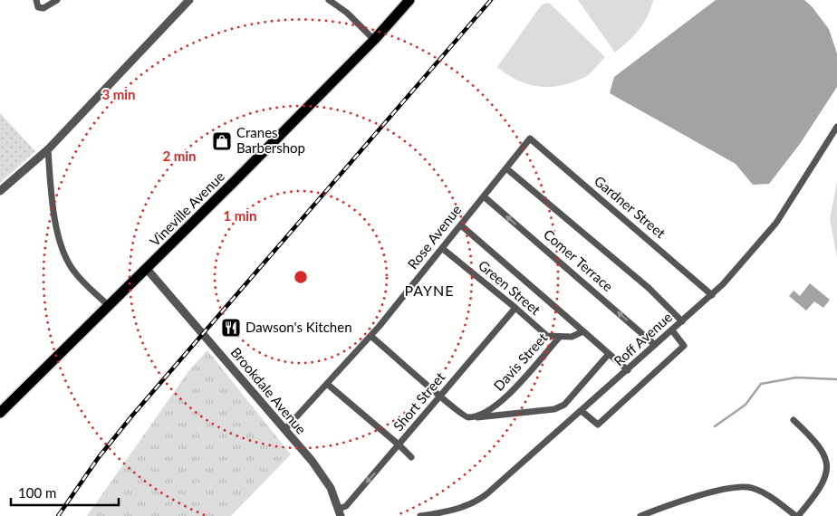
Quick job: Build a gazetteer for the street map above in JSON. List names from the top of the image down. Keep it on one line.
{"streets":{"main road":["Vineville Avenue"],"street":["Gardner Street","Rose Avenue","Comer Terrace","Green Street","Roff Avenue","Davis Street","Brookdale Avenue","Short Street"]},"crossings":[["Gardner Street","Rose Avenue"],["Gardner Street","Roff Avenue"],["Vineville Avenue","Brookdale Avenue"],["Rose Avenue","Comer Terrace"],["Rose Avenue","Green Street"],["Rose Avenue","Brookdale Avenue"],["Comer Terrace","Roff Avenue"],["Green Street","Davis Street"],["Green Street","Short Street"],["Brookdale Avenue","Short Street"]],"districts":["PAYNE"],"places":{"shop":["Cranes Barbershop"],"restaurant":["Dawson's Kitchen"]},"scale_bar":"100 m","rings":["3 min","2 min","1 min"]}
